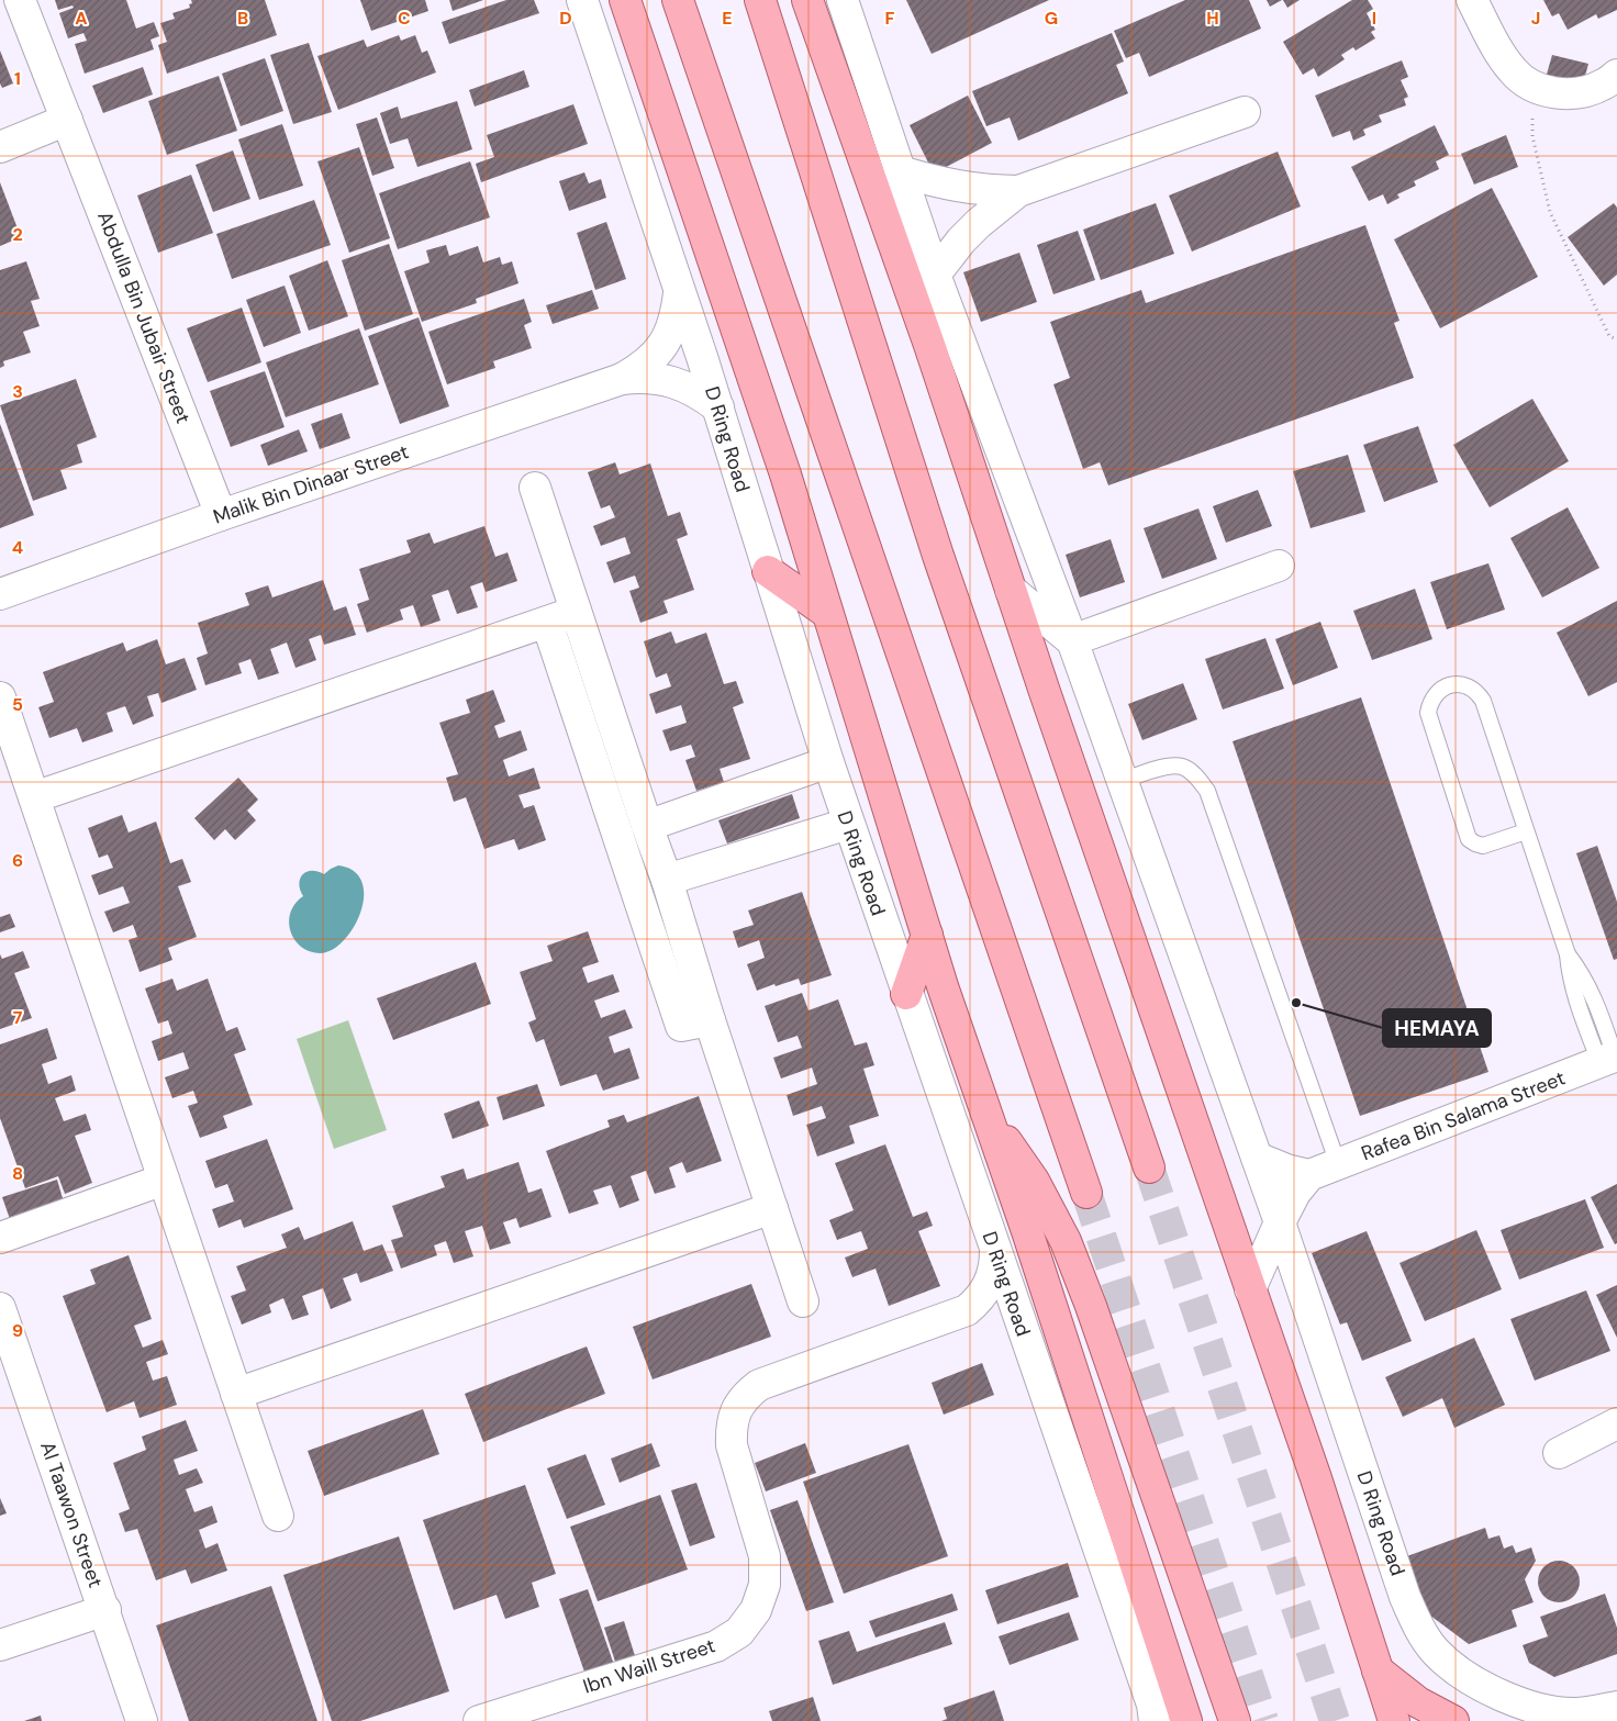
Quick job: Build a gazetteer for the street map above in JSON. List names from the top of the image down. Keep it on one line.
{"streets":{"street":["Abdulla Bin Jubair Street","D Ring Road","Malik Bin Dinaar Street","Rafea Bin Salama Street","Al Taawon Street","Ibn Waill Street"]},"crossings":[["Abdulla Bin Jubair Street","Malik Bin Dinaar Street"],["D Ring Road","Malik Bin Dinaar Street"],["D Ring Road","Ibn Waill Street"]],"places":["HEMAYA"],"grid":{"columns":["A","B","C","D","E","F","G","H","I","J"],"rows":["1","2","3","4","5","6","7","8","9"]}}
